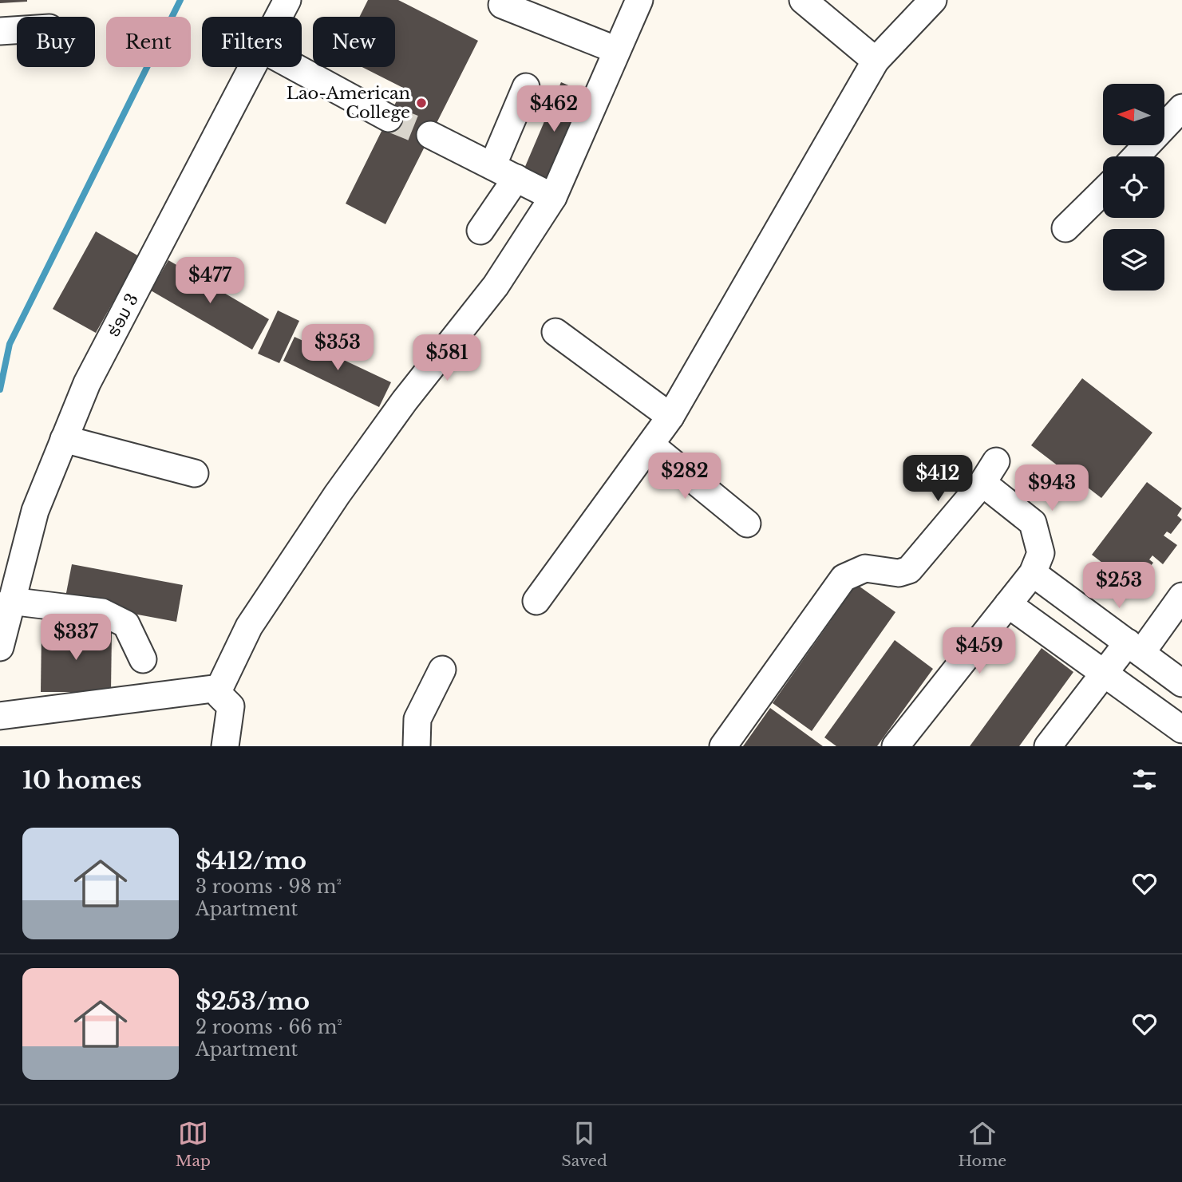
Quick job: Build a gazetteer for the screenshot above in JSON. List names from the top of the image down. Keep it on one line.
{"streets":{"street":["ຮ່ອມ 3"]},"places":["Lao-American College"],"north":"left","page":{"chip":["Buy","Rent","Filters","New"],"price":["$462","$477","$353","$581","$282","$412","$943","$253","$337","$459"],"heading":"10 homes","list":[{"name":"$412/mo","note":"3 rooms · 98 m² · Apartment"},{"name":"$253/mo","note":"2 rooms · 66 m² · Apartment"}],"tabs":["Map","Saved","Home"]}}
